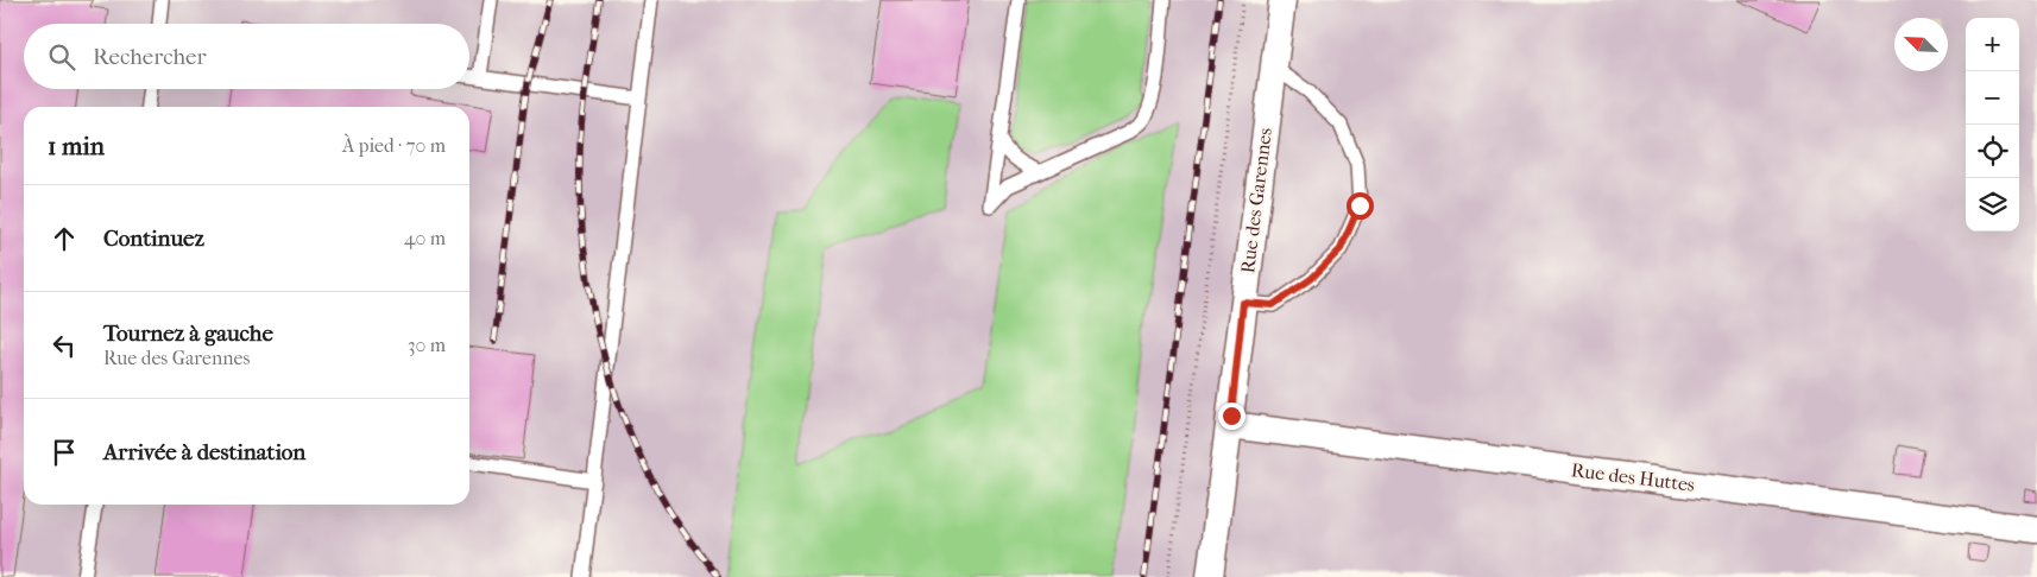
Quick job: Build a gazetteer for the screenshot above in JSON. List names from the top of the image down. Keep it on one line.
{"streets":{"street":["Rue des Garennes","Rue des Huttes"]},"crossings":[["Rue des Garennes","Rue des Huttes"]],"north":"top left","page":{"map_buttons":["+","−"],"search":"Rechercher","heading":["1 min","À pied · 70 m"],"list":[["Continuez","40 m"],["Tournez à gauche","Rue des Garennes","30 m"],"Arrivée à destination"]}}
